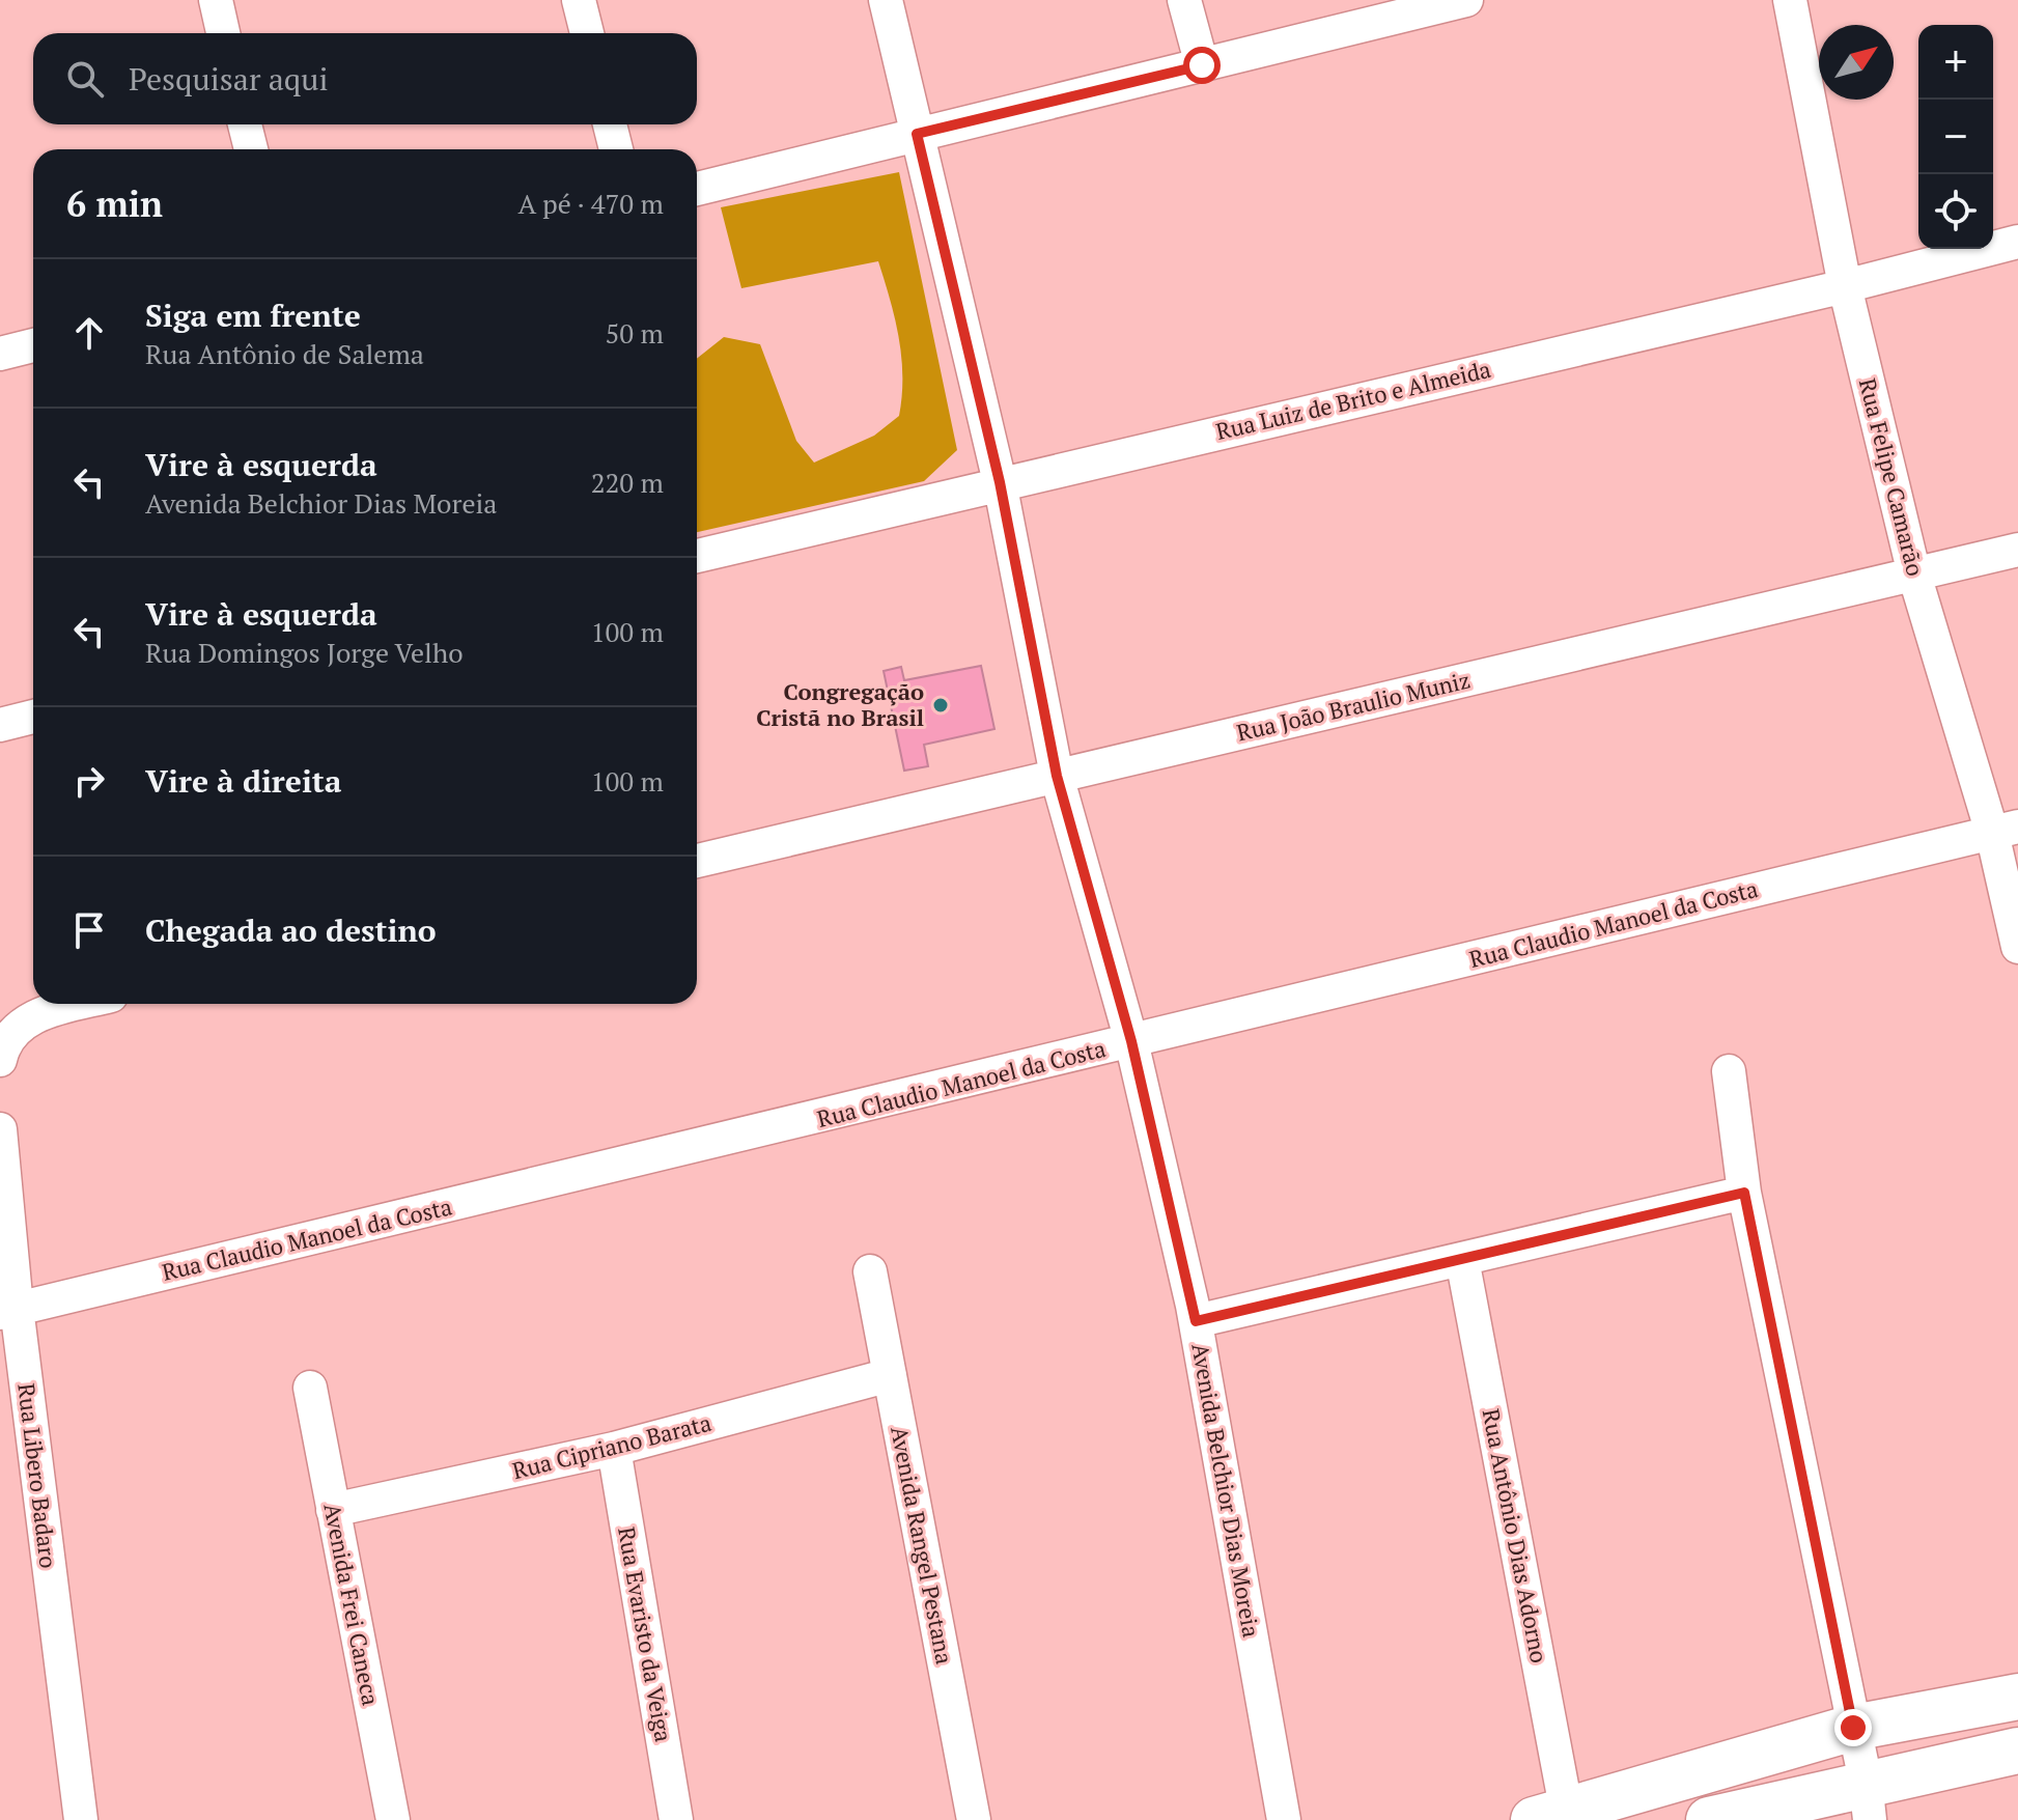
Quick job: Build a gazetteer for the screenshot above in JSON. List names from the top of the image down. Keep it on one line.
{"streets":{"street":["Rua Luiz de Brito e Almeida","Rua Felipe Camarão","Rua João Braulio Muniz","Rua Claudio Manoel da Costa","Rua Cipriano Barata","Rua Libero Badaro","Avenida Belchior Dias Moreia","Rua Antônio Dias Adorno","Avenida Rangel Pestana","Avenida Frei Caneca","Rua Evaristo da Veiga"]},"crossings":[["Rua Luiz de Brito e Almeida","Rua Felipe Camarão"],["Rua Luiz de Brito e Almeida","Avenida Belchior Dias Moreia"],["Rua Felipe Camarão","Rua João Braulio Muniz"],["Rua Felipe Camarão","Rua Claudio Manoel da Costa"],["Rua João Braulio Muniz","Avenida Belchior Dias Moreia"],["Rua Claudio Manoel da Costa","Rua Libero Badaro"],["Rua Claudio Manoel da Costa","Avenida Belchior Dias Moreia"],["Rua Cipriano Barata","Avenida Rangel Pestana"],["Rua Cipriano Barata","Avenida Frei Caneca"],["Rua Cipriano Barata","Rua Evaristo da Veiga"]],"places":["Congregação Cristã no Brasil"],"north":"top right","page":{"map_buttons":["+","−"],"search":"Pesquisar aqui","heading":["6 min","A pé · 470 m"],"list":[["Siga em frente","Rua Antônio de Salema","50 m"],["Vire à esquerda","Avenida Belchior Dias Moreia","220 m"],["Vire à esquerda","Rua Domingos Jorge Velho","100 m"],["Vire à direita","100 m"],"Chegada ao destino"]}}
